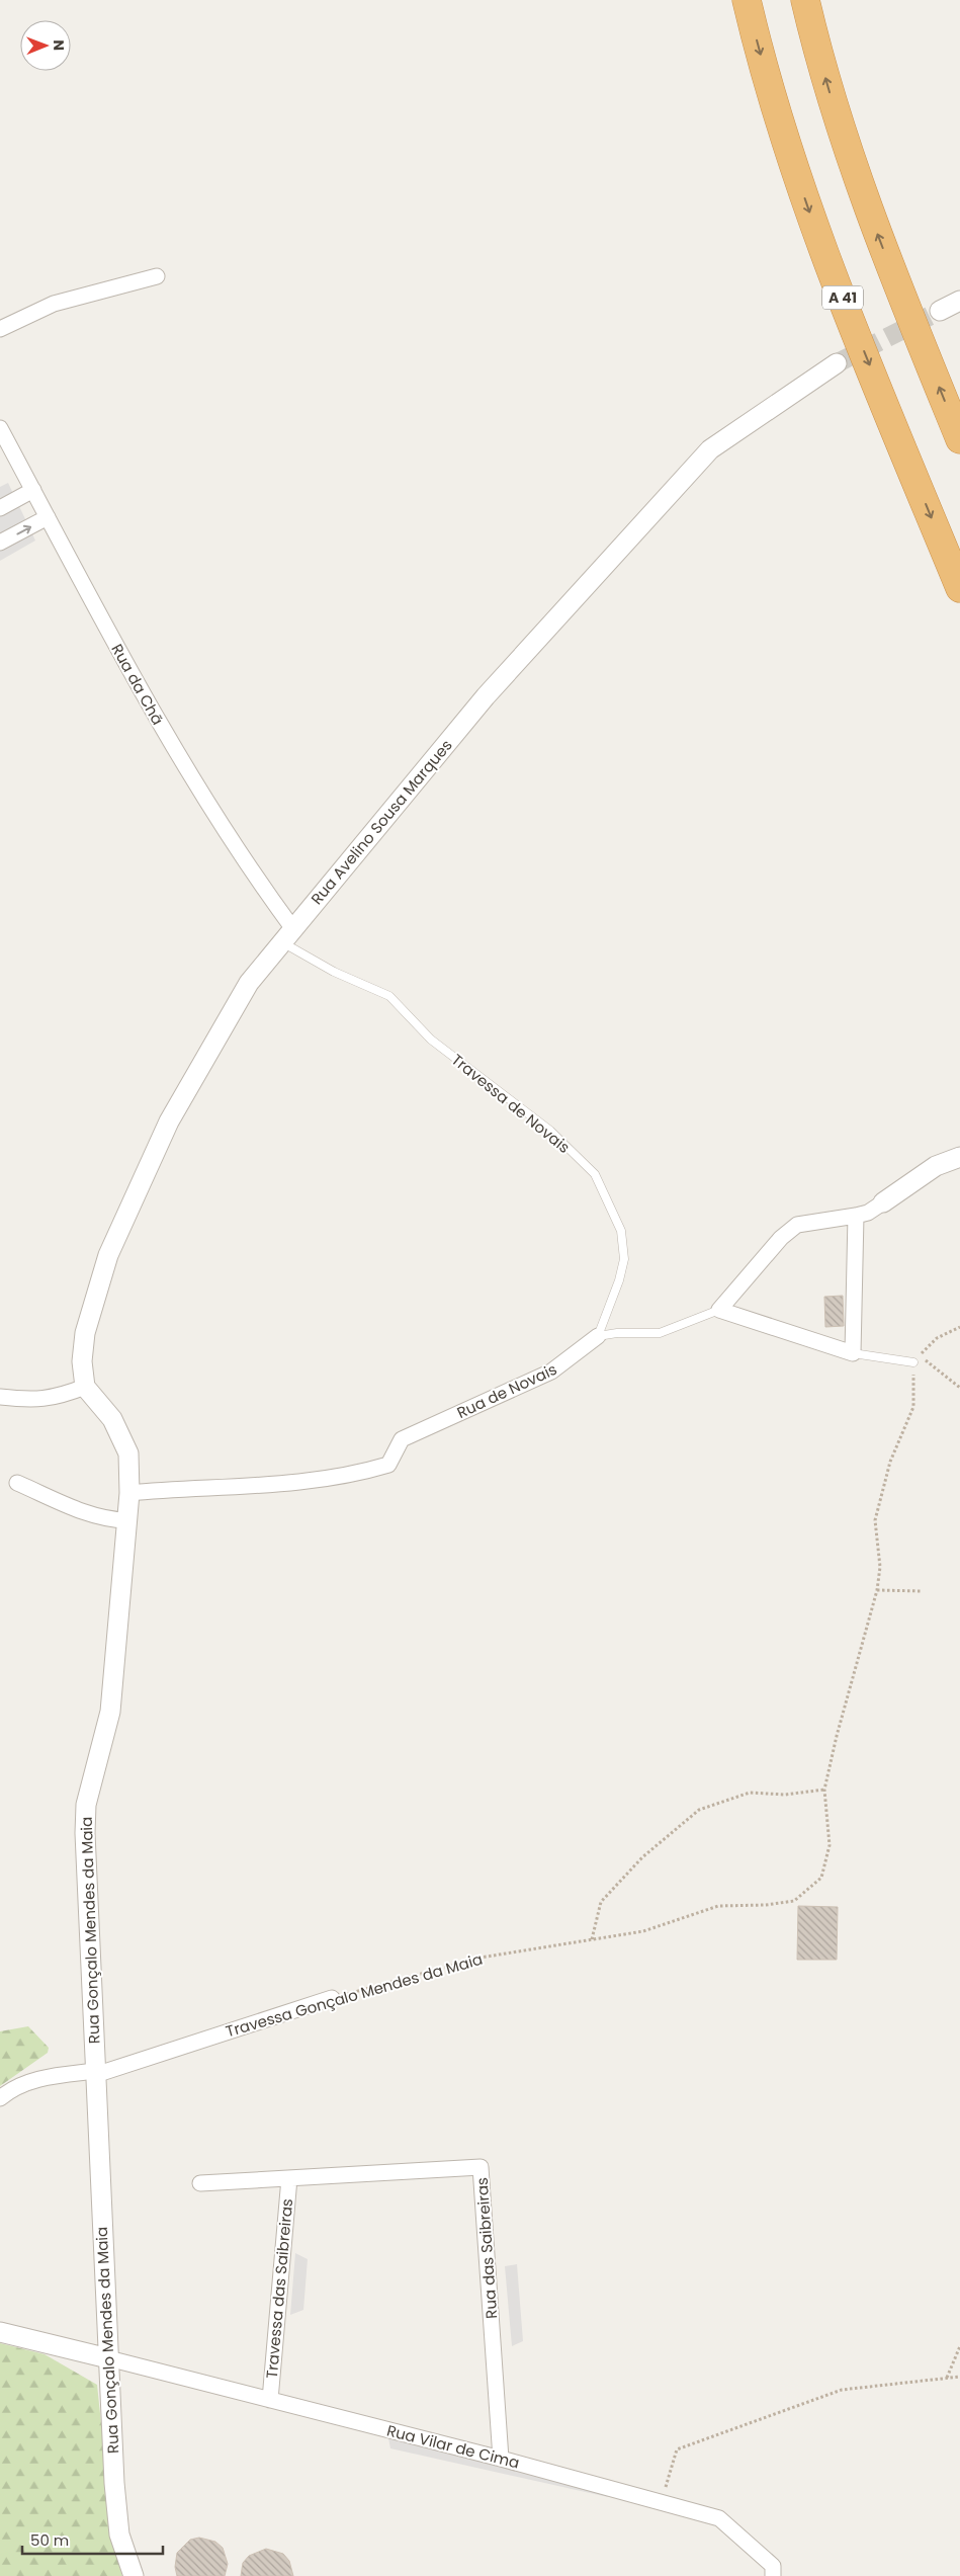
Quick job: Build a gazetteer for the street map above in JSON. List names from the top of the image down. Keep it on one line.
{"streets":{"highway":["A 41"],"street":["Rua da Chã","Rua Avelino Sousa Marques","Rua de Novais","Rua Gonçalo Mendes da Maia","Travessa Gonçalo Mendes da Maia","Rua das Saibreiras","Travessa das Saibreiras","Rua Vilar de Cima"],"lane":["Travessa de Novais"]},"crossings":[["Rua da Chã","Rua Avelino Sousa Marques"],["Rua da Chã","Travessa de Novais"],["Rua Avelino Sousa Marques","Travessa de Novais"],["Rua Avelino Sousa Marques","Rua Gonçalo Mendes da Maia"],["Travessa de Novais","Rua de Novais"],["Rua de Novais","Rua Gonçalo Mendes da Maia"],["Rua Gonçalo Mendes da Maia","Travessa Gonçalo Mendes da Maia"],["Rua Gonçalo Mendes da Maia","Rua Vilar de Cima"],["Rua das Saibreiras","Travessa das Saibreiras"],["Rua das Saibreiras","Rua Vilar de Cima"],["Travessa das Saibreiras","Rua Vilar de Cima"]],"scale_bar":"50 m","north":"right"}
